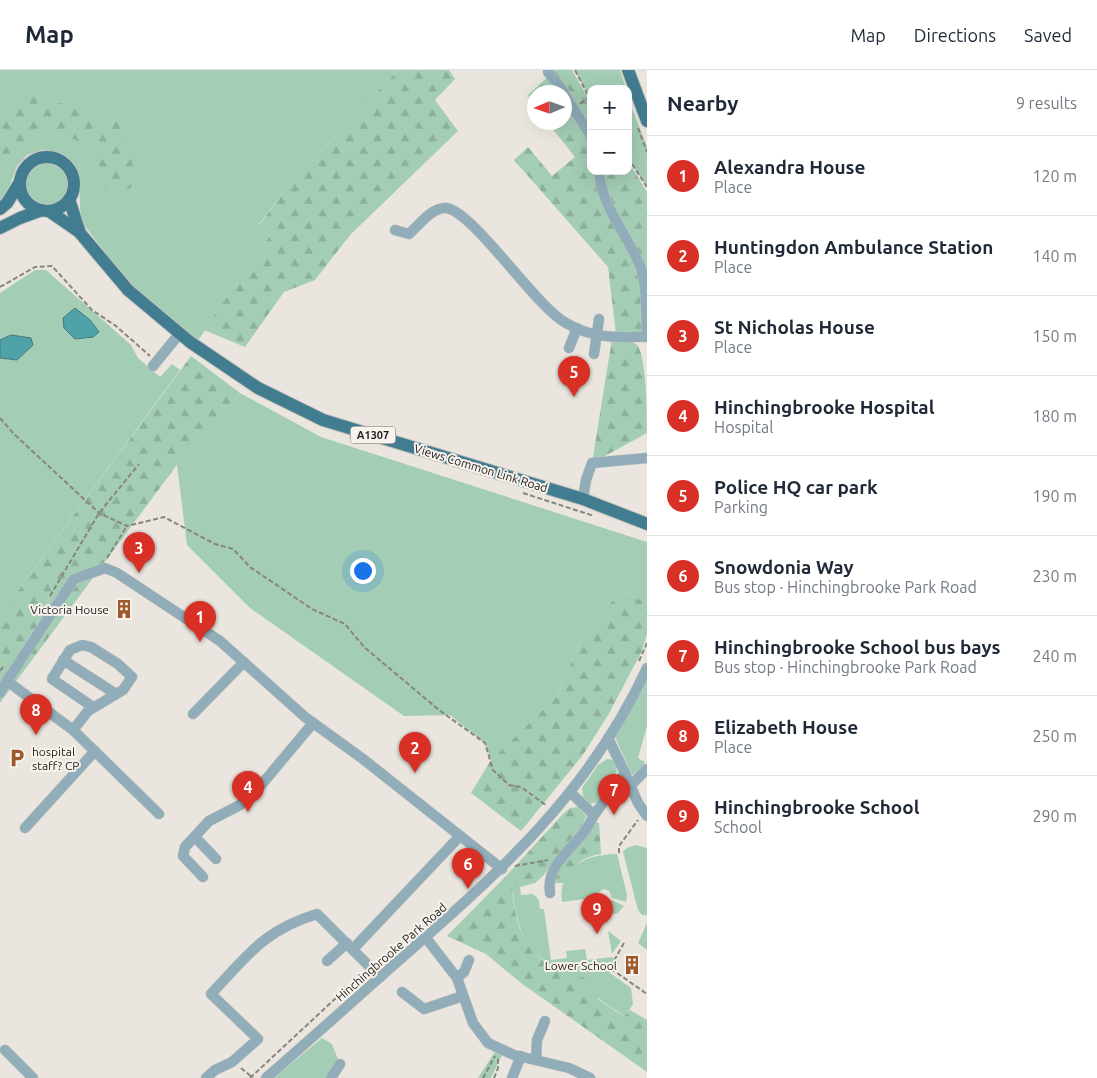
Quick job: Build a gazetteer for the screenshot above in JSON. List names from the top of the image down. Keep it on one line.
{"streets":{"main road":["A1307","Views Common Link Road"],"street":["Hinchingbrooke Park Road"]},"places":{"building":["Victoria House","Lower School"],"parking":["hospital staff? CP"]},"north":"left","page":{"header":"Map","nav":["Map","Directions","Saved"],"heading":["Nearby","9 results"],"map_buttons":["+","−"],"list":[{"mark":"1","name":"Alexandra House","note":"Place","value":"120 m"},{"mark":"2","name":"Huntingdon Ambulance Station","note":"Place","value":"140 m"},{"mark":"3","name":"St Nicholas House","note":"Place","value":"150 m"},{"mark":"4","name":"Hinchingbrooke Hospital","note":"Hospital","value":"180 m"},{"mark":"5","name":"Police HQ car park","note":"Parking","value":"190 m"},{"mark":"6","name":"Snowdonia Way","note":"Bus stop · Hinchingbrooke Park Road","value":"230 m"},{"mark":"7","name":"Hinchingbrooke School bus bays","note":"Bus stop · Hinchingbrooke Park Road","value":"240 m"},{"mark":"8","name":"Elizabeth House","note":"Place","value":"250 m"},{"mark":"9","name":"Hinchingbrooke School","note":"School","value":"290 m"}],"pins":["5","3","1","8","2","4","7","6","9"]}}
